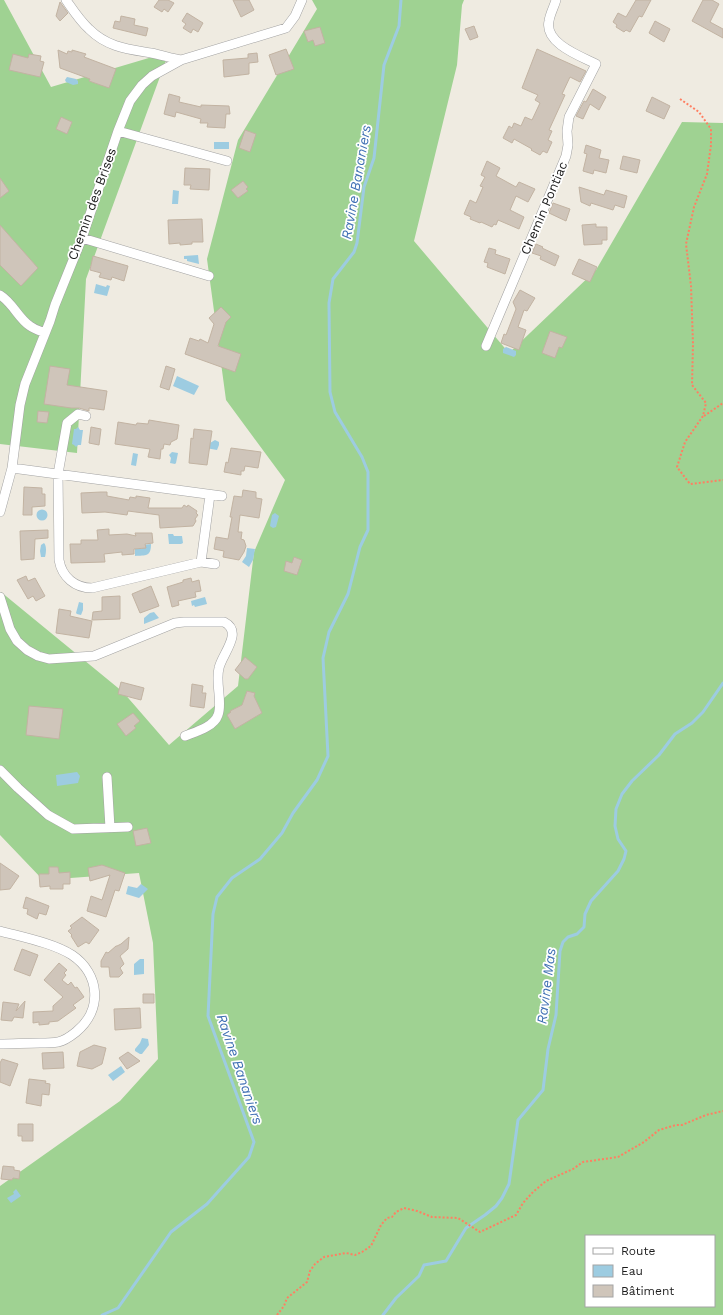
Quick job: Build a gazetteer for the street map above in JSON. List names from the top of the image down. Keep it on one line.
{"streets":{"street":["Chemin des Brises","Chemin Pontiac"]},"water":["Ravine Bananiers","Ravine Mas"],"legend":["Route","Eau","Bâtiment"]}
